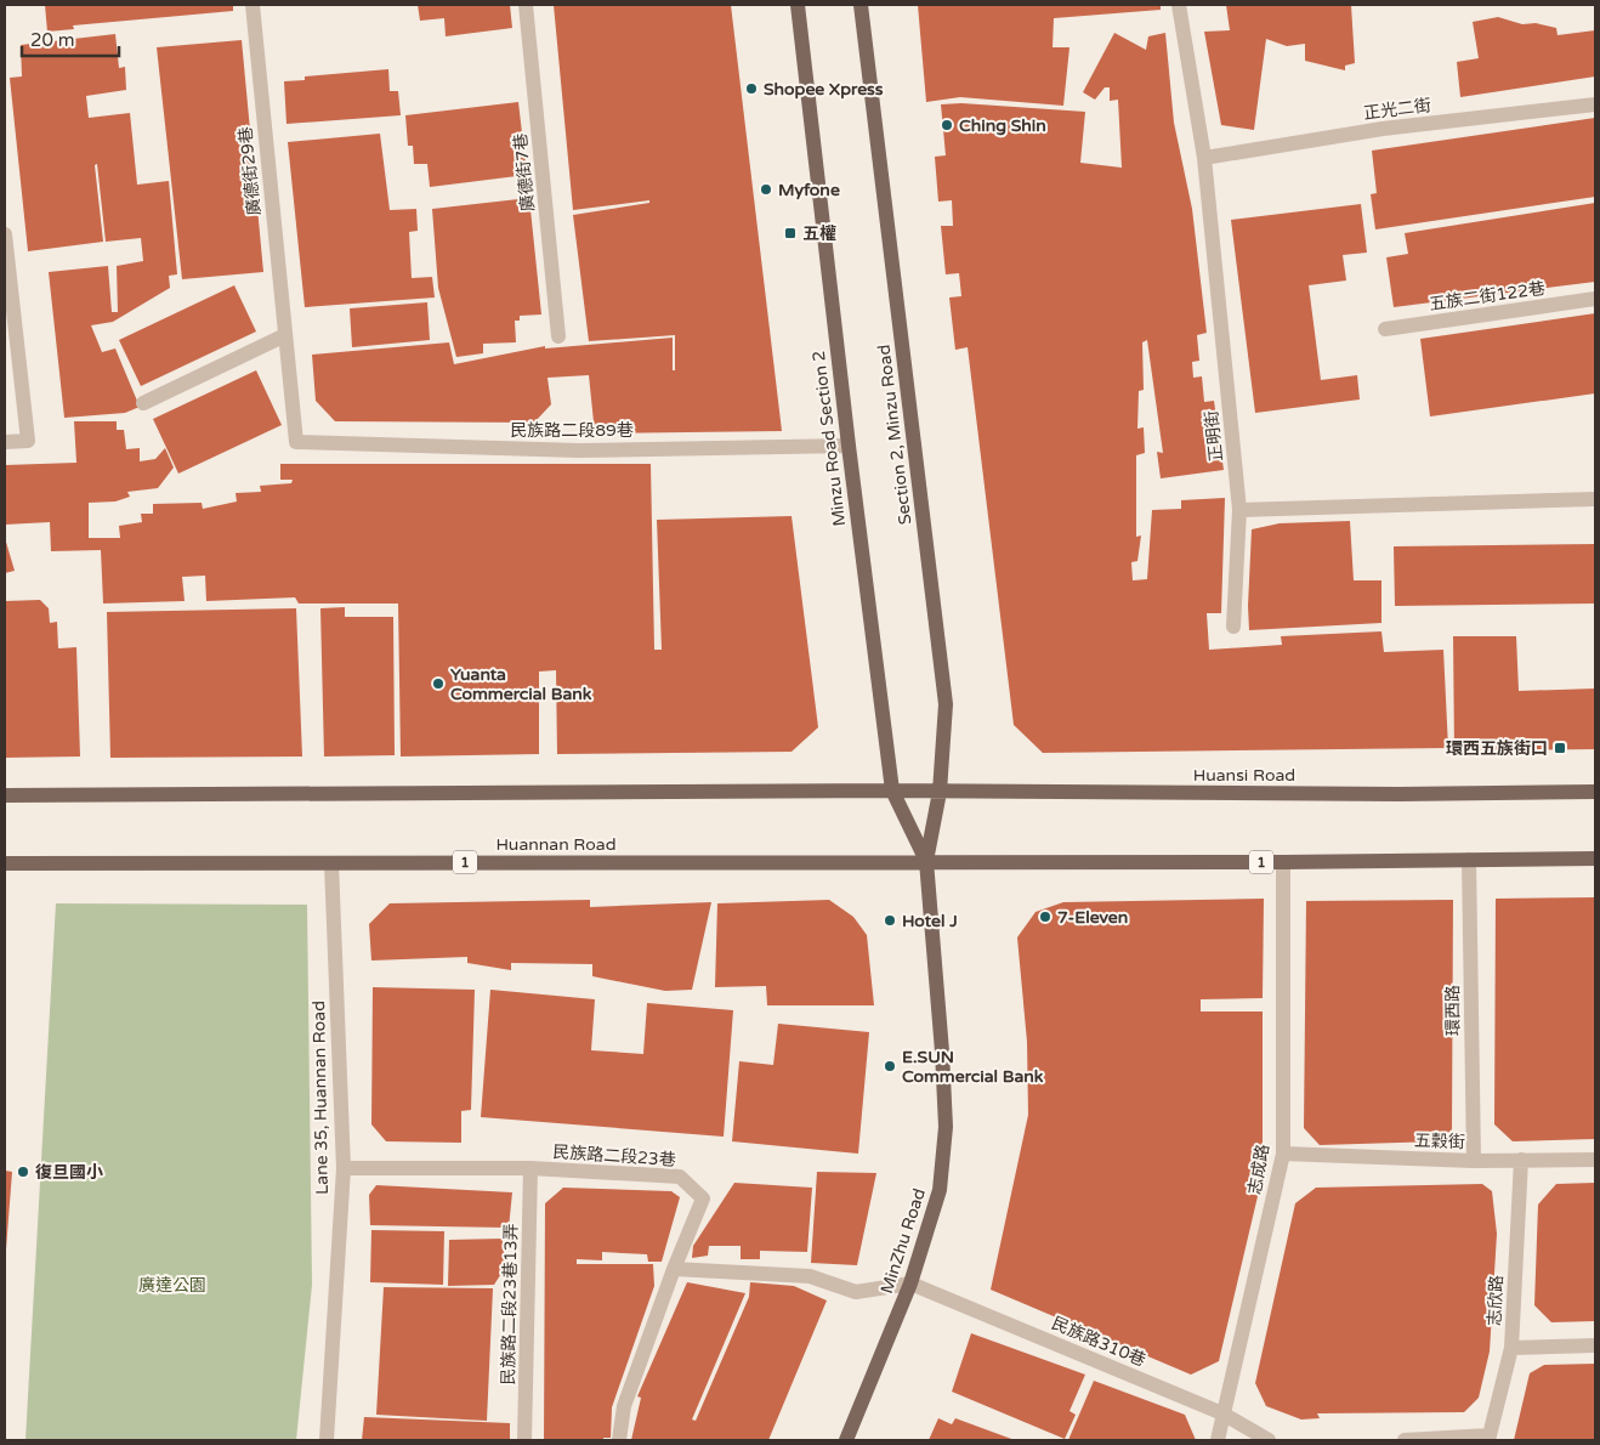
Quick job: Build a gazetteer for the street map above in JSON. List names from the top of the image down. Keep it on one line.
{"streets":{"main road":["Section 2, Minzu Road","Minzu Road Section 2","Huansi Road","Huannan Road","1","MinZhu Road"],"lane":["正光二街","廣德街29巷","廣德街7巷","五族二街122巷","民族路二段89巷","正明街","環西路","Lane 35, Huannan Road","五穀街","民族路二段23巷","志成路","志欣路","民族路二段23巷13弄","民族路310巷"]},"crossings":[["正光二街","正明街"],["廣德街29巷","民族路二段89巷"],["民族路二段89巷","Minzu Road Section 2"],["Section 2, Minzu Road","Minzu Road Section 2"],["Section 2, Minzu Road","Huansi Road"],["Section 2, Minzu Road","Huannan Road"],["Section 2, Minzu Road","1"],["Section 2, Minzu Road","MinZhu Road"],["Minzu Road Section 2","Huansi Road"],["Minzu Road Section 2","Huannan Road"],["Minzu Road Section 2","1"],["Minzu Road Section 2","MinZhu Road"],["Huannan Road","1"],["Huannan Road","Lane 35, Huannan Road"],["Huannan Road","MinZhu Road"],["1","環西路"],["1","志成路"],["1","MinZhu Road"],["環西路","五穀街"],["Lane 35, Huannan Road","民族路二段23巷"],["五穀街","志成路"],["五穀街","志欣路"],["民族路二段23巷","民族路二段23巷13弄"],["志成路","民族路310巷"],["MinZhu Road","民族路310巷"]],"parks":["廣達公園"],"places":{"other":["Shopee Xpress","Ching Shin","Myfone","Yuanta Commercial Bank","7-Eleven","Hotel J","E.SUN Commercial Bank","復旦國小"],"transit":["五權","環西五族街口"]},"scale_bar":"20 m"}
